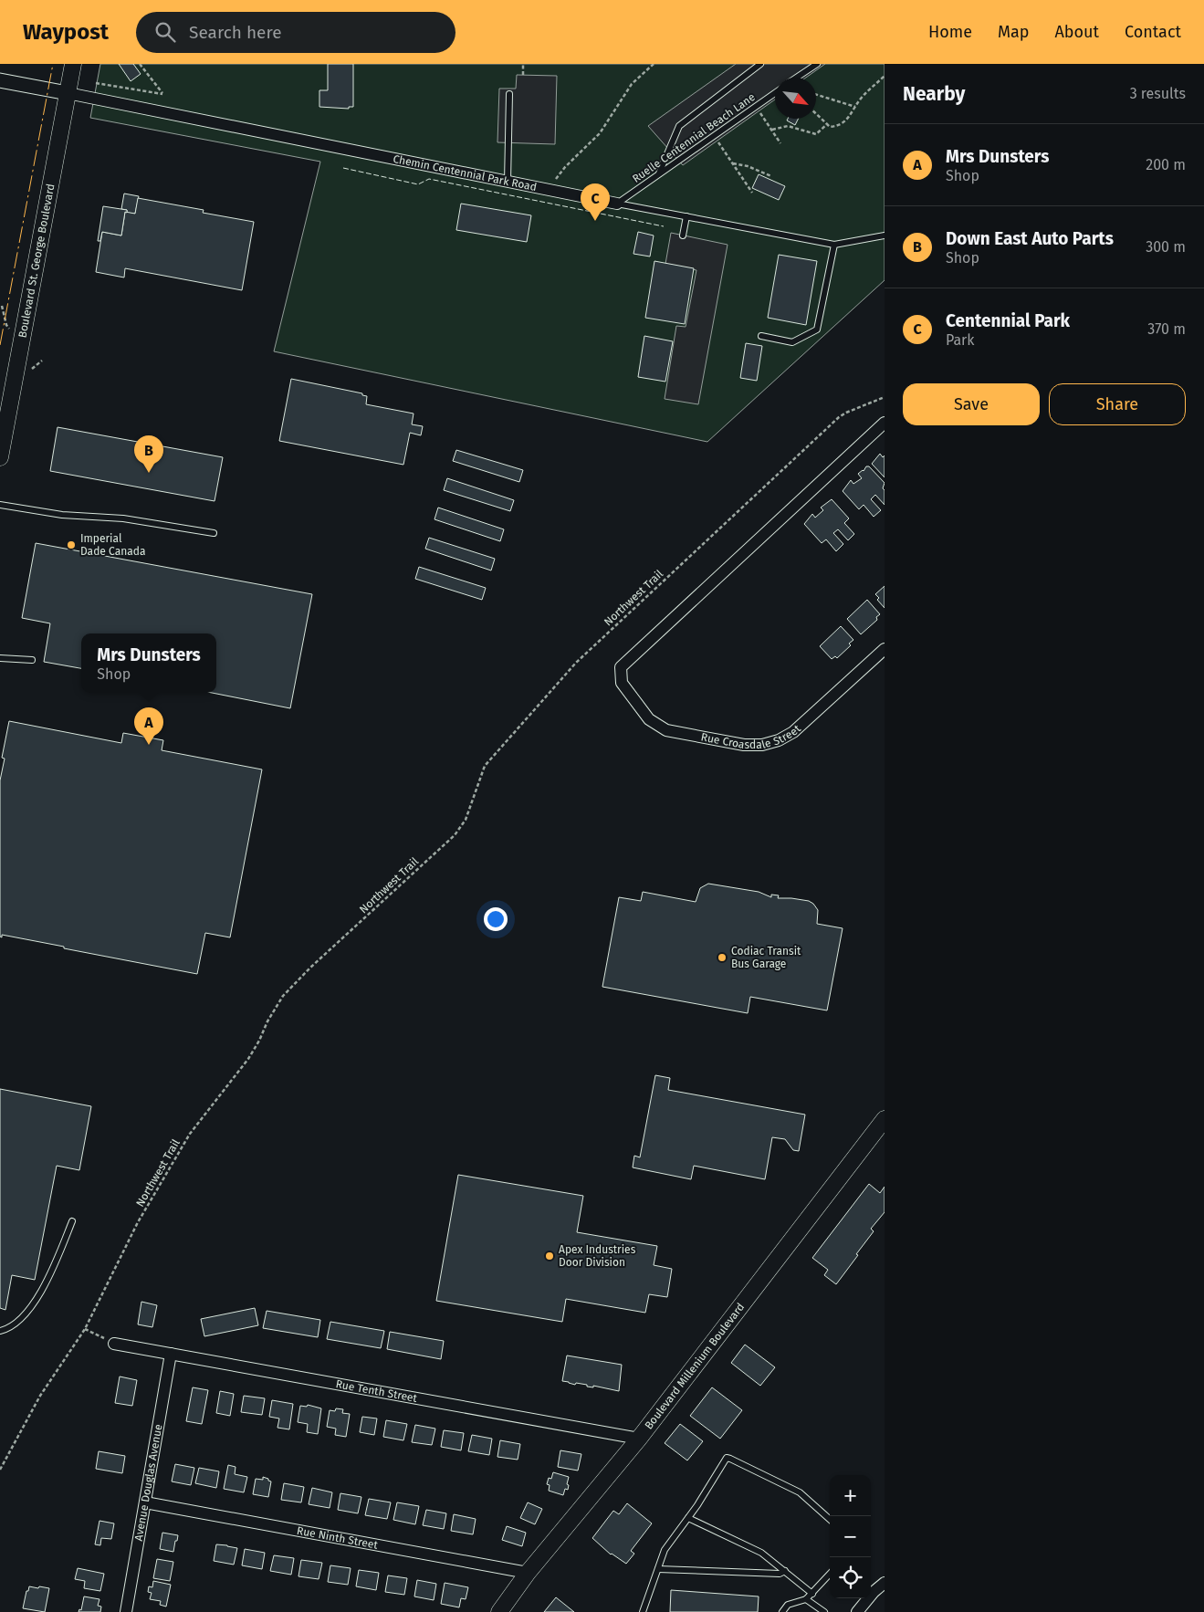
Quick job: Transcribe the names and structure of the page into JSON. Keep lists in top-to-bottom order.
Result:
{
  "streets": {
    "main road": ["Boulevard St. George Boulevard", "Boulevard Millenium Boulevard"],
    "street": [
      "Chemin Centennial Park Road",
      "Rue Croasdale Street",
      "Rue Tenth Street",
      "Avenue Douglas Avenue",
      "Rue Ninth Street"
    ],
    "lane": ["Ruelle Centennial Beach Lane"],
    "path": ["Northwest Trail"]
  },
  "crossings": [
    ["Ruelle Centennial Beach Lane", "Chemin Centennial Park Road"],
    ["Chemin Centennial Park Road", "Boulevard St. George Boulevard"],
    ["Boulevard Millenium Boulevard", "Rue Tenth Street"],
    ["Boulevard Millenium Boulevard", "Rue Ninth Street"],
    ["Rue Tenth Street", "Avenue Douglas Avenue"],
    ["Avenue Douglas Avenue", "Rue Ninth Street"]
  ],
  "places": ["Imperial Dade Canada", "Codiac Transit Bus Garage", "Apex Industries Door Division"],
  "north": "bottom right",
  "page": {
    "header": "Waypost",
    "search": "Search here",
    "nav": [
      "Home",
      "Map",
      "About",
      "Contact"
    ],
    "heading": ["Nearby", "3 results"],
    "list": [
      {
        "mark": "A",
        "name": "Mrs Dunsters",
        "note": "Shop",
        "value": "200 m"
      },
      {
        "mark": "B",
        "name": "Down East Auto Parts",
        "note": "Shop",
        "value": "300 m"
      },
      {
        "mark": "C",
        "name": "Centennial Park",
        "note": "Park",
        "value": "370 m"
      }
    ],
    "pins": ["C", "B", "A"],
    "buttons": ["Save", "Share"],
    "popup": ["Mrs Dunsters", "Shop"],
    "map_buttons": ["+", "−"]
  }
}
